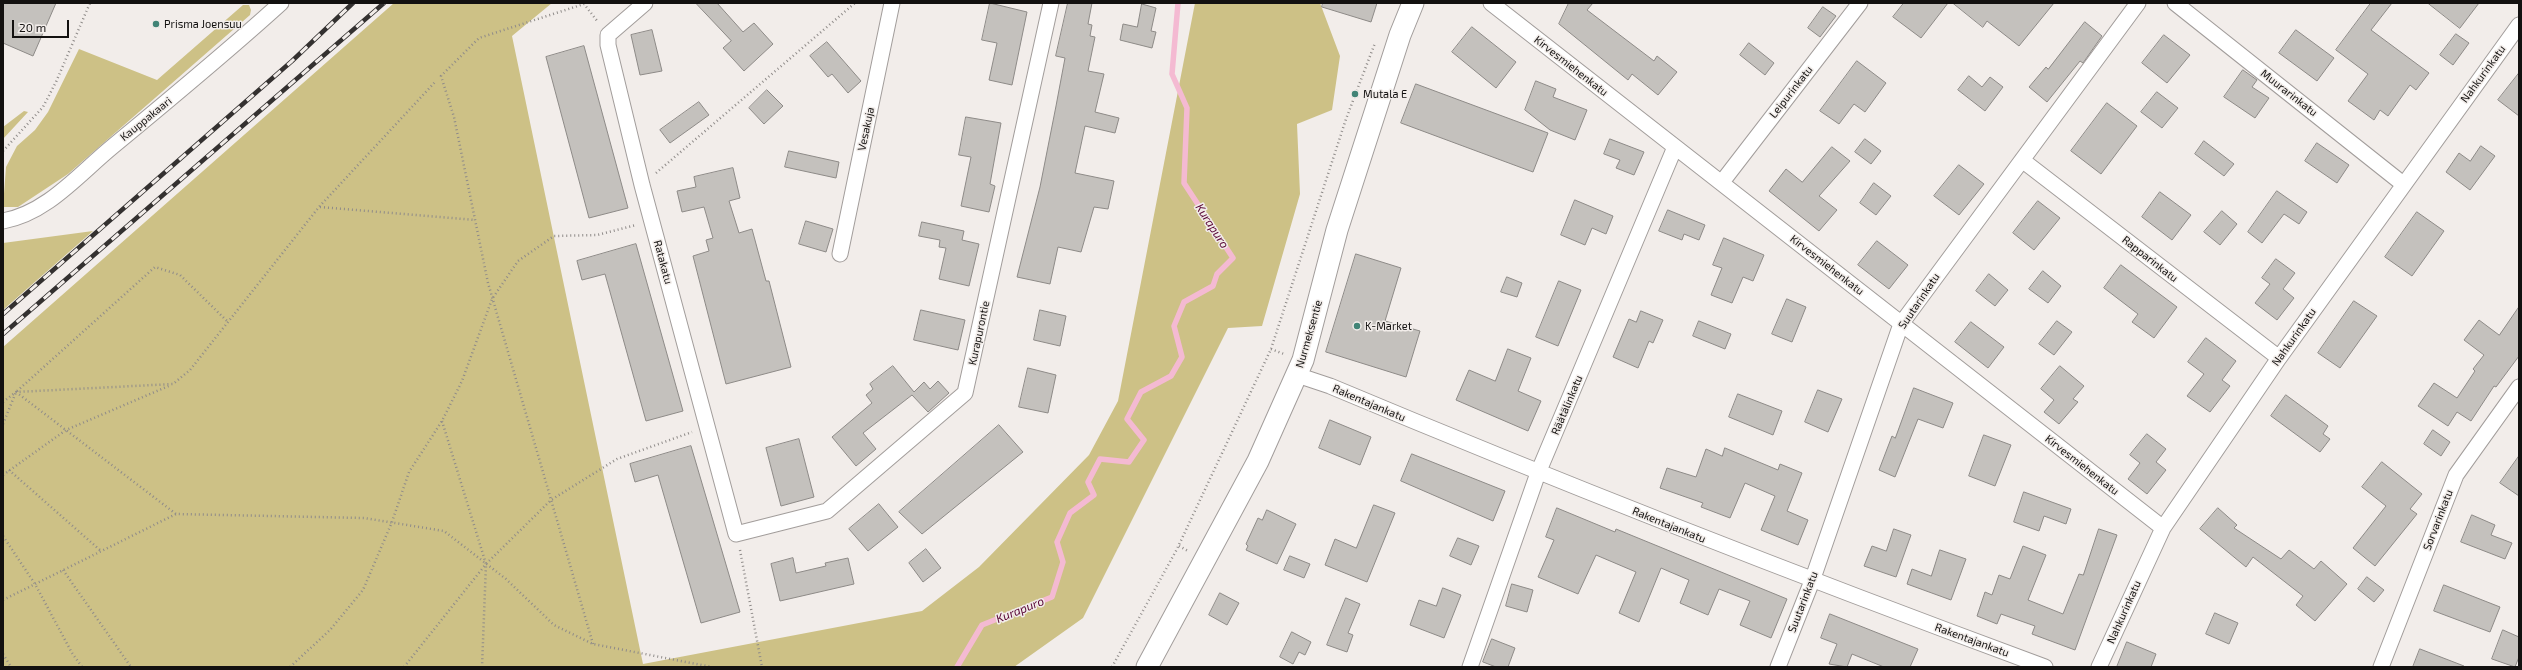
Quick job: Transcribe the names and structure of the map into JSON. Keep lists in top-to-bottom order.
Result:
{
  "streets": {
    "street": [
      "Kirvesmiehenkatu",
      "Nahkurinkatu",
      "Leipurinkatu",
      "Muurarinkatu",
      "Kauppakaari",
      "Vesakuja",
      "Rapparinkatu",
      "Ratakatu",
      "Suutarinkatu",
      "Kurapurontie",
      "Nurmeksentie",
      "Rakentajankatu",
      "Räätälinkatu",
      "Sorvarinkatu"
    ]
  },
  "crossings": [
    ["Kirvesmiehenkatu", "Nahkurinkatu"],
    ["Kirvesmiehenkatu", "Leipurinkatu"],
    ["Kirvesmiehenkatu", "Suutarinkatu"],
    ["Kirvesmiehenkatu", "Räätälinkatu"],
    ["Nahkurinkatu", "Muurarinkatu"],
    ["Nahkurinkatu", "Rapparinkatu"],
    ["Rapparinkatu", "Suutarinkatu"],
    ["Ratakatu", "Kurapurontie"],
    ["Suutarinkatu", "Rakentajankatu"],
    ["Nurmeksentie", "Rakentajankatu"],
    ["Rakentajankatu", "Räätälinkatu"]
  ],
  "water": ["Kurapuro"],
  "places": ["Prisma Joensuu", "Mutala E", "K-Market"],
  "scale_bar": "20 m"
}
